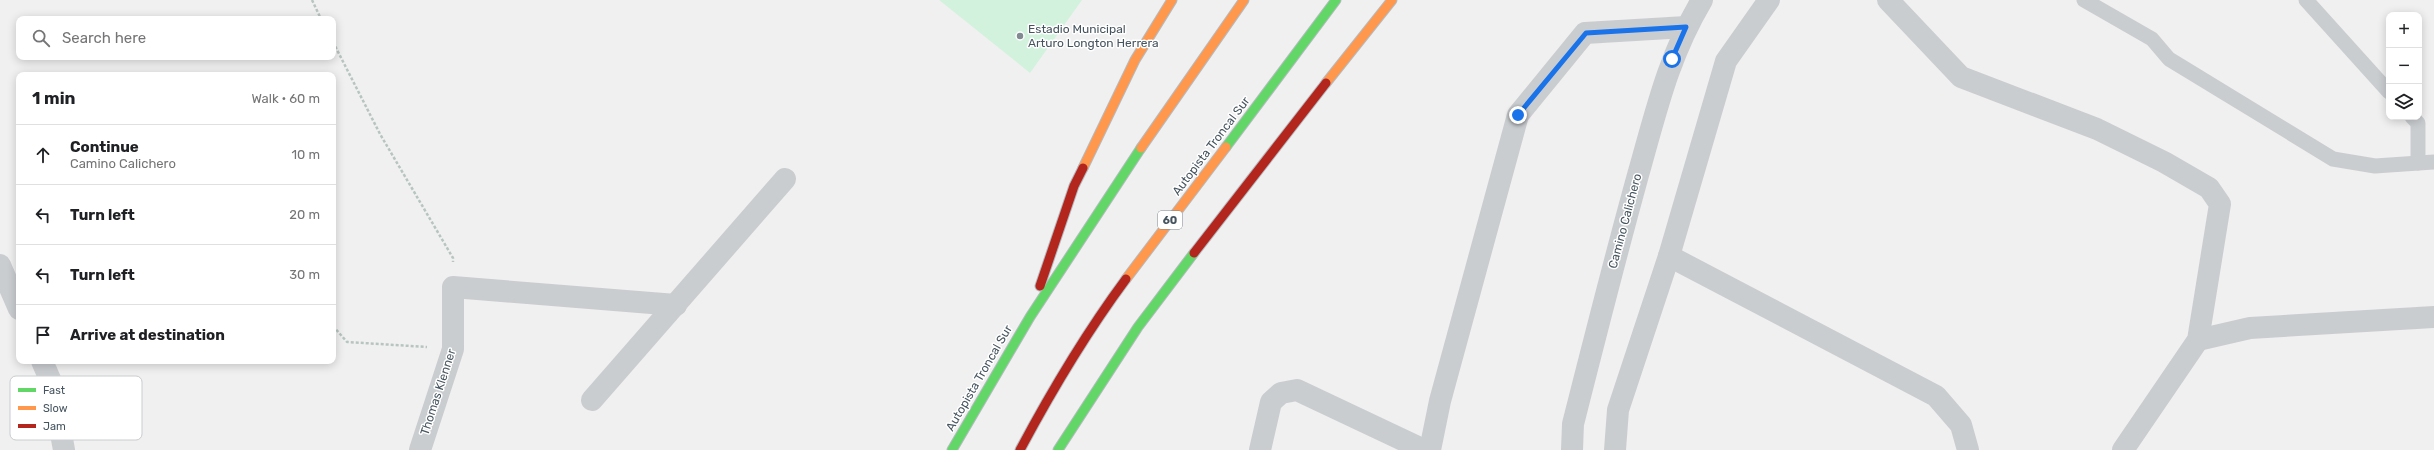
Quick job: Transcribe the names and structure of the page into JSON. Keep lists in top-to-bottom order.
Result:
{
  "streets": {
    "highway": ["Autopista Troncal Sur", "60"],
    "street": ["Camino Calichero", "Thomas Klenner"]
  },
  "places": ["Estadio Municipal Arturo Longton Herrera"],
  "legend": ["Fast", "Slow", "Jam"],
  "page": {
    "map_buttons": ["+", "−"],
    "search": "Search here",
    "heading": ["1 min", "Walk · 60 m"],
    "list": [
      ["Continue", "Camino Calichero", "10 m"],
      ["Turn left", "20 m"],
      ["Turn left", "30 m"],
      "Arrive at destination"
    ]
  }
}
